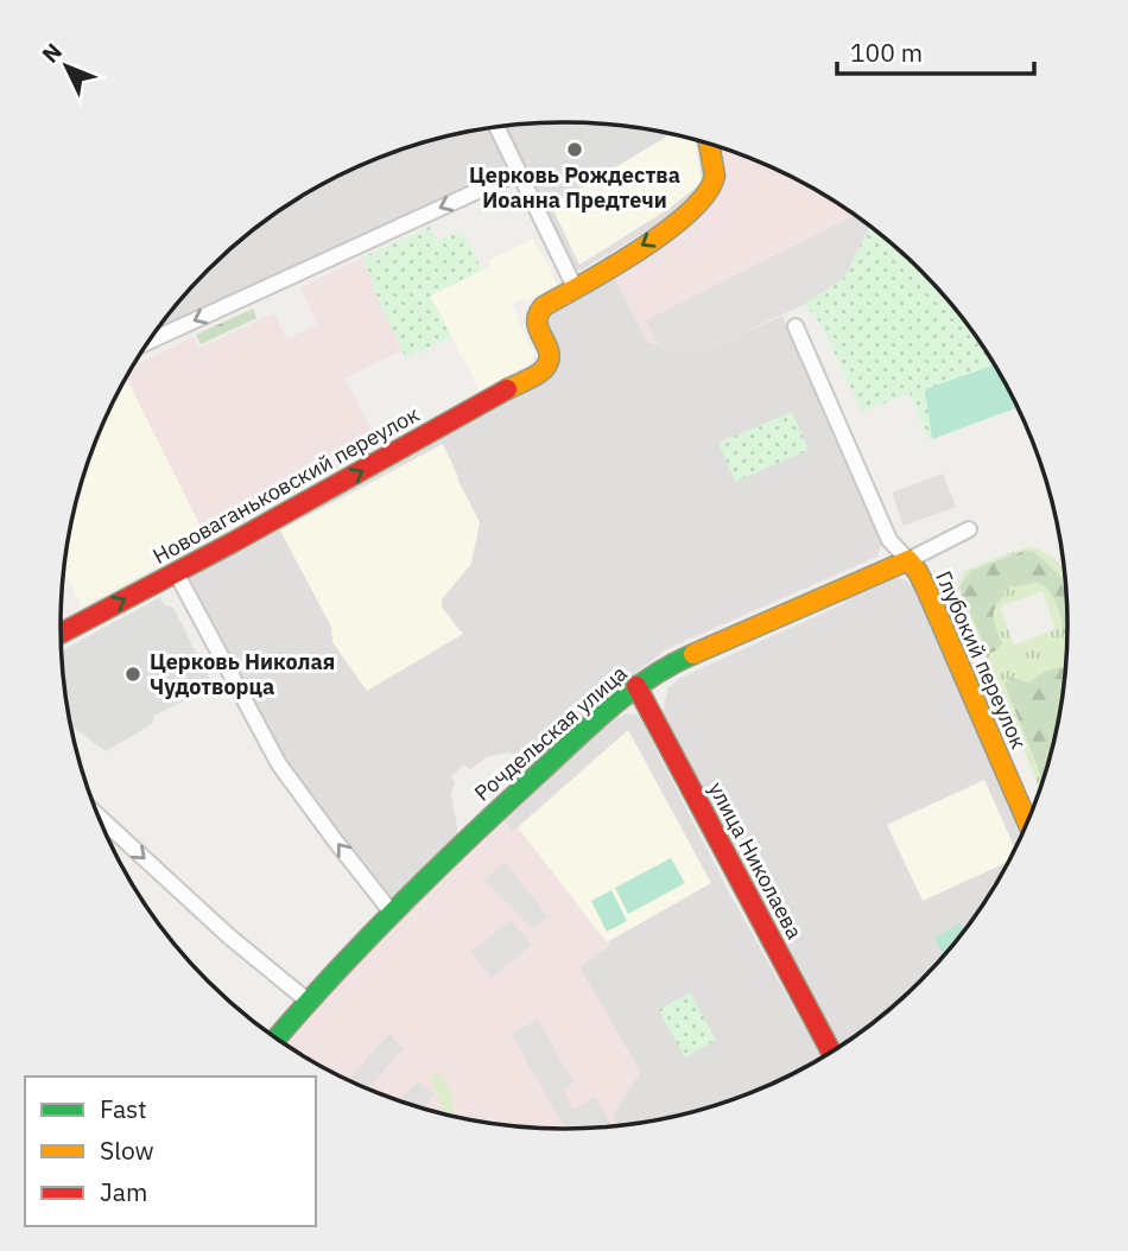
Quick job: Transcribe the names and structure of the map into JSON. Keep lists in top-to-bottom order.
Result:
{
  "streets": {
    "street": [
      "Нововаганьковский переулок",
      "Глубокий переулок",
      "Рочдельская улица",
      "улица Николаева"
    ]
  },
  "crossings": [
    ["Глубокий переулок", "Рочдельская улица"],
    ["Рочдельская улица", "улица Николаева"]
  ],
  "one_way": ["Нововаганьковский переулок"],
  "places": ["Церковь Рождества Иоанна Предтечи", "Церковь Николая Чудотворца"],
  "legend": ["Fast", "Slow", "Jam"],
  "scale_bar": "100 m",
  "north": "top left"
}
